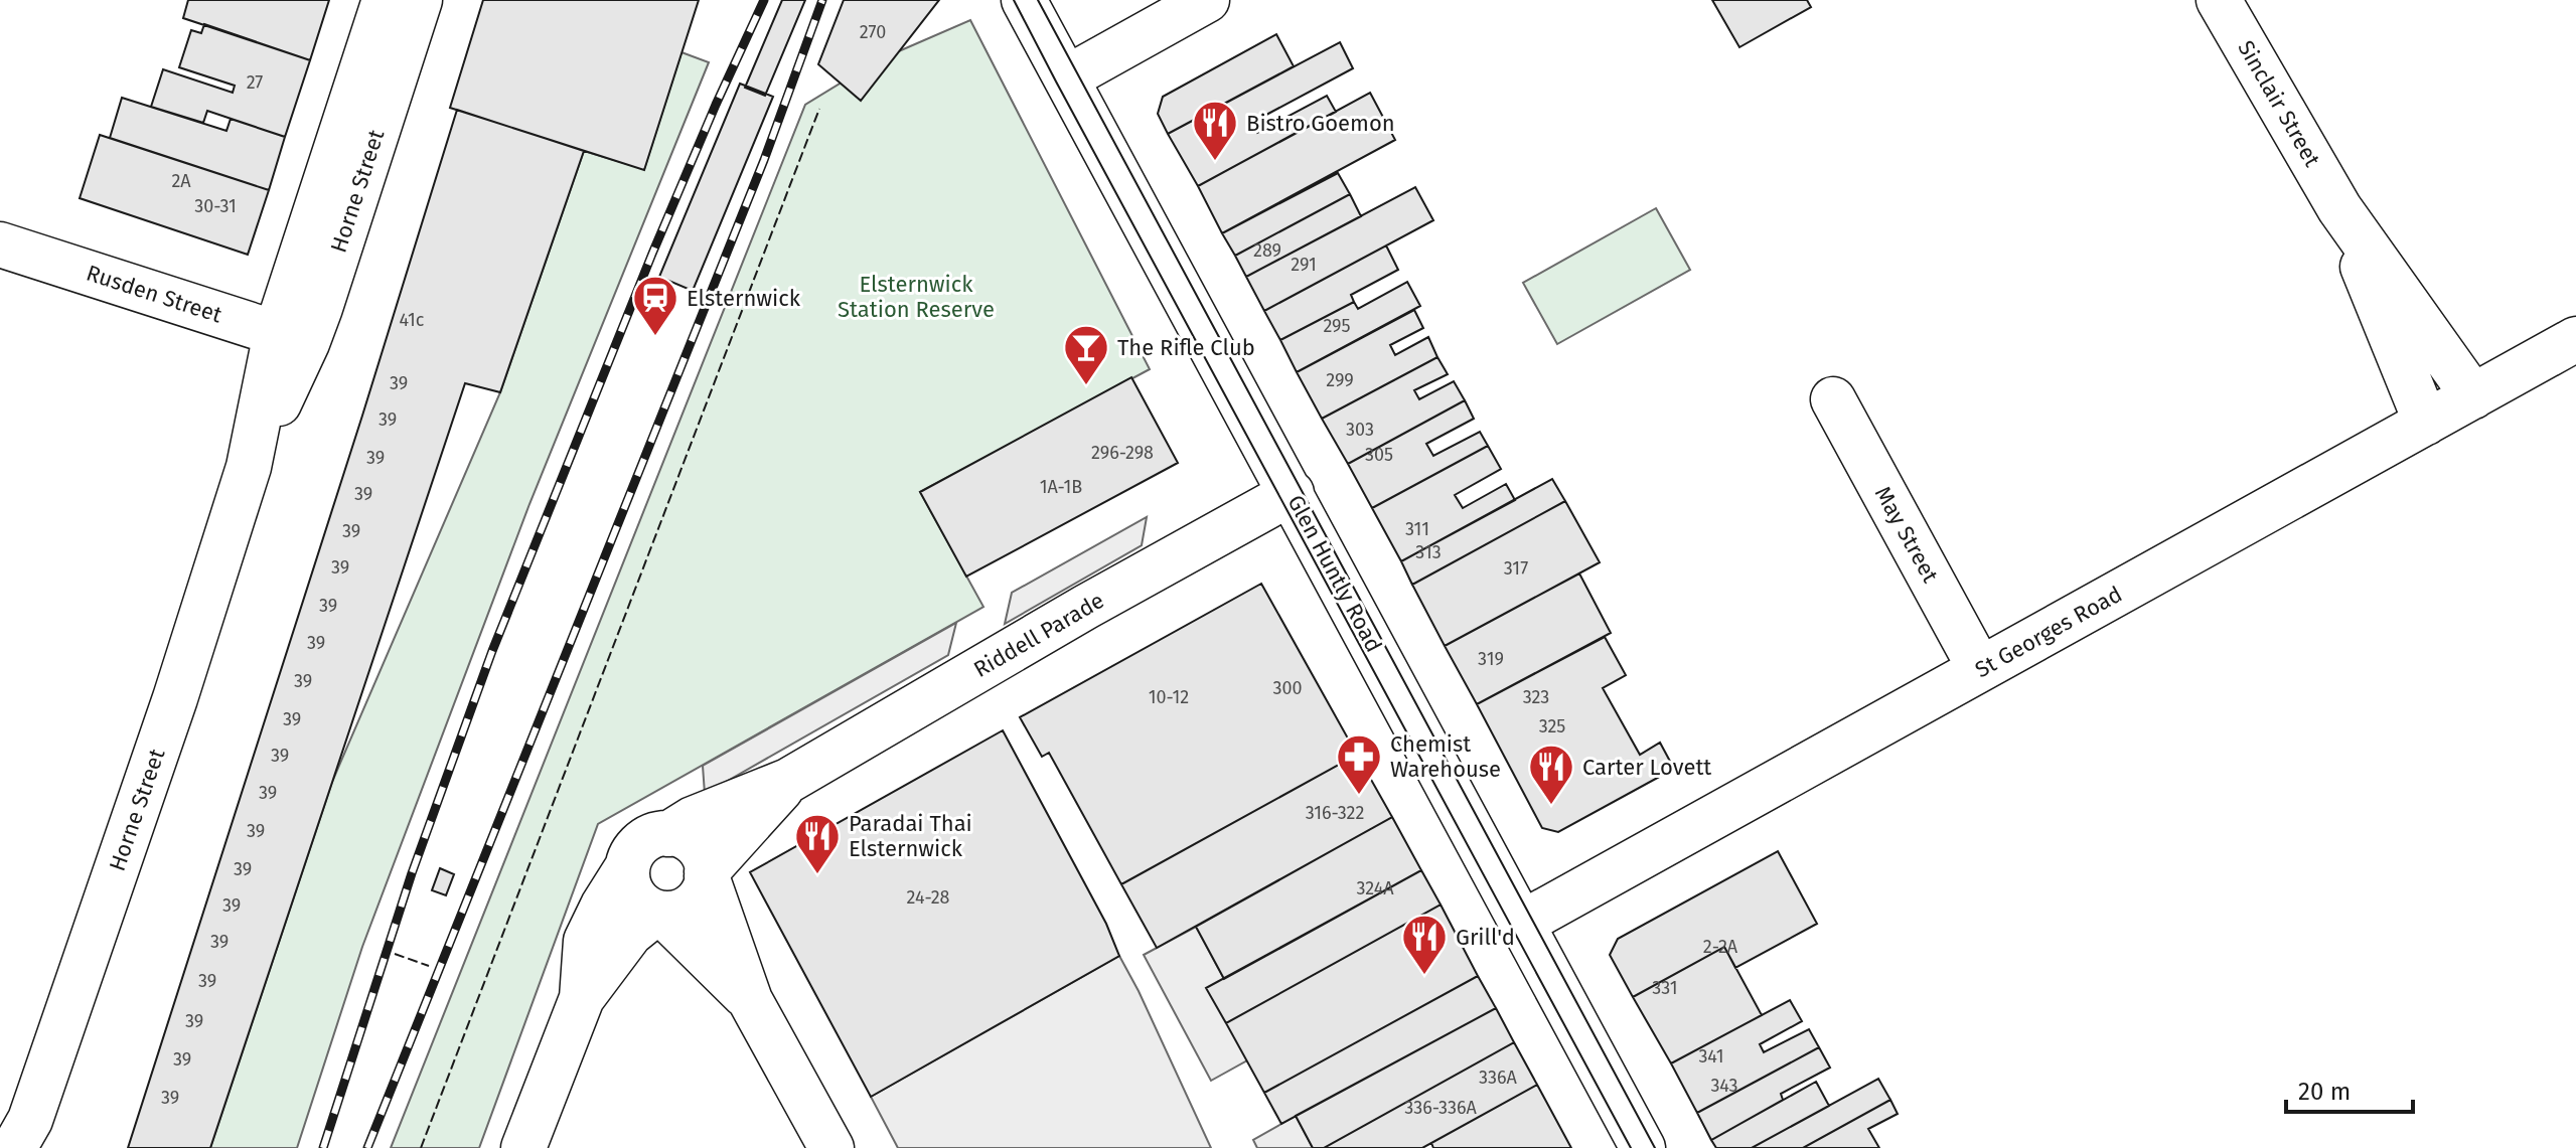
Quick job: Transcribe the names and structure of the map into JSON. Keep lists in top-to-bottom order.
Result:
{
  "streets": {
    "street": [
      "Sinclair Street",
      "Horne Street",
      "Rusden Street",
      "May Street",
      "Glen Huntly Road",
      "St Georges Road",
      "Riddell Parade"
    ]
  },
  "crossings": [
    ["Sinclair Street", "St Georges Road"],
    ["Horne Street", "Rusden Street"],
    ["May Street", "St Georges Road"],
    ["Glen Huntly Road", "St Georges Road"],
    ["Glen Huntly Road", "Riddell Parade"]
  ],
  "parks": ["Elsternwick Station Reserve"],
  "places": {
    "restaurant": [
      "Bistro Goemon",
      "Carter Lovett",
      "Paradai Thai Elsternwick",
      "Grill'd"
    ],
    "station": ["Elsternwick"],
    "bar": ["The Rifle Club"],
    "pharmacy": ["Chemist Warehouse"]
  },
  "house_numbers": [
    "270",
    "27",
    "2A",
    "30-31",
    "289",
    "291",
    "41c",
    "295",
    "299",
    "39",
    "39",
    "303",
    "296-298",
    "305",
    "39",
    "1A-1B",
    "39",
    "311",
    "39",
    "313",
    "39",
    "317",
    "39",
    "39",
    "319",
    "39",
    "300",
    "10-12",
    "323",
    "39",
    "325",
    "39",
    "39",
    "316-322",
    "39",
    "39",
    "324A",
    "24-28",
    "39",
    "39",
    "2-2A",
    "39",
    "331",
    "39",
    "341",
    "39",
    "336A",
    "343",
    "39",
    "336-336A"
  ],
  "scale_bar": "20 m"
}
